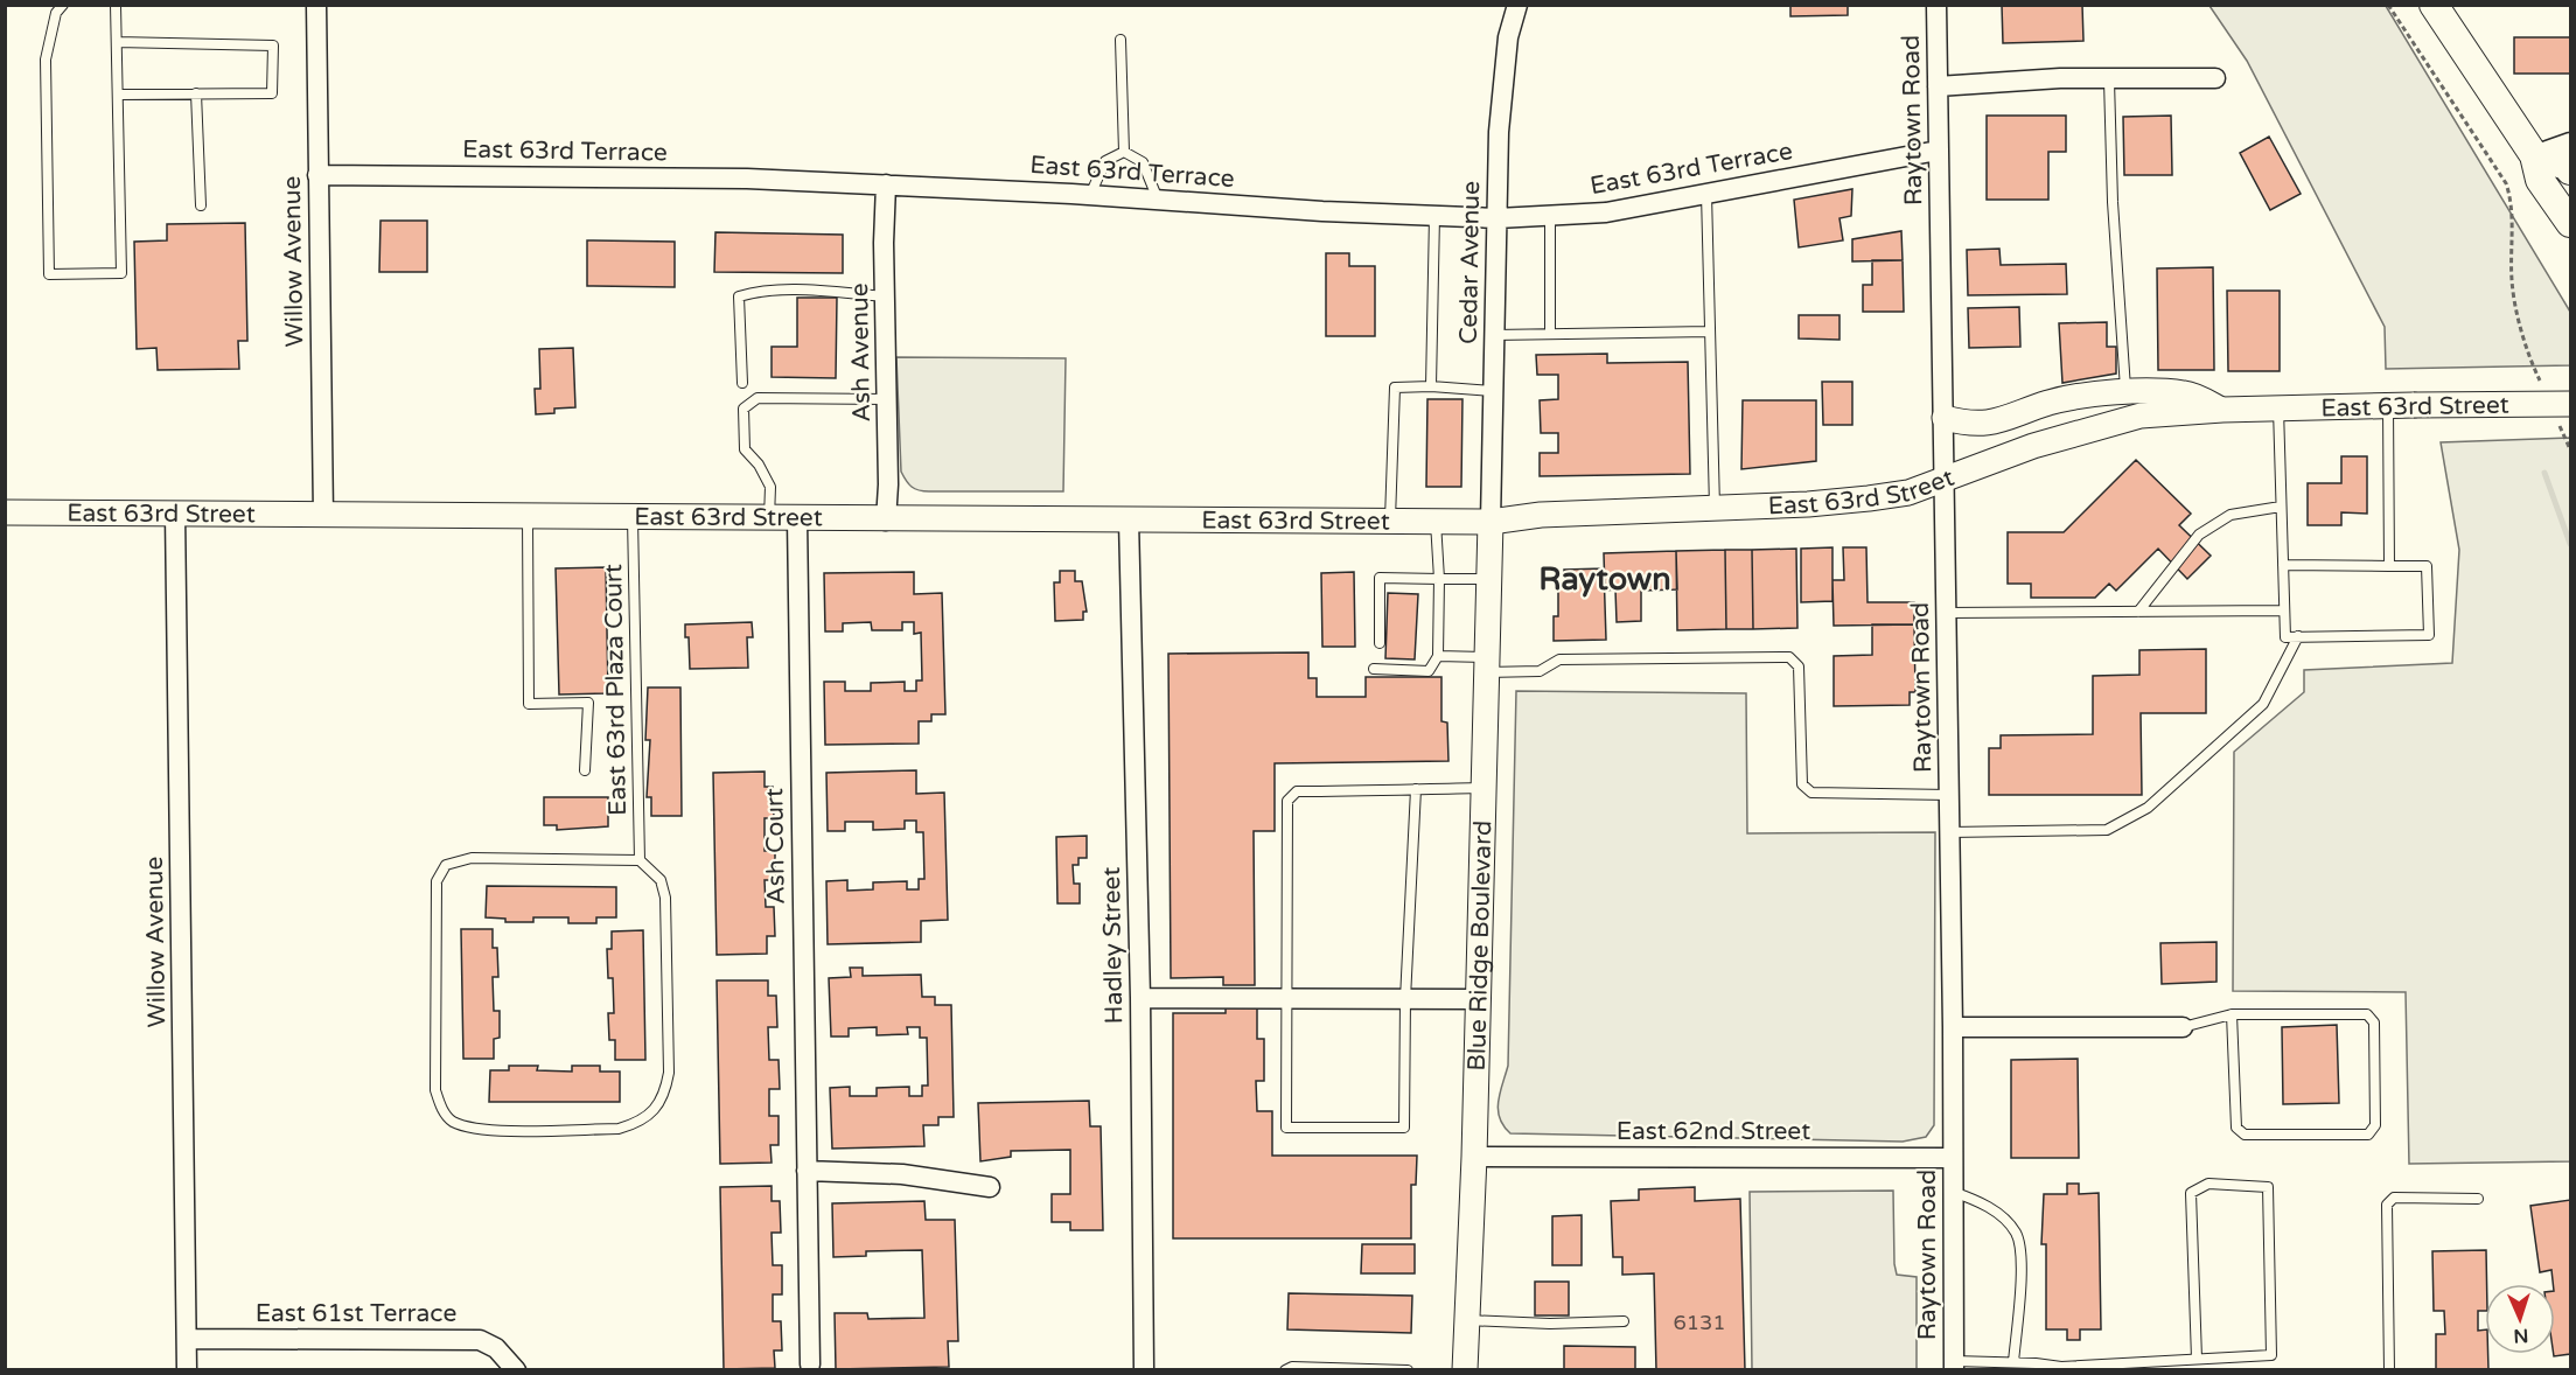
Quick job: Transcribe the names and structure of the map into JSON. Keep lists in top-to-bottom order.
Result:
{
  "streets": {
    "street": [
      "Raytown Road",
      "East 63rd Terrace",
      "Willow Avenue",
      "Cedar Avenue",
      "Ash Avenue",
      "East 63rd Street",
      "Ash Court",
      "Hadley Street",
      "Blue Ridge Boulevard",
      "East 62nd Street",
      "East 61st Terrace"
    ],
    "lane": ["East 63rd Plaza Court"]
  },
  "crossings": [
    ["Raytown Road", "East 63rd Terrace"],
    ["Raytown Road", "East 63rd Street"],
    ["Raytown Road", "East 62nd Street"],
    ["East 63rd Terrace", "Willow Avenue"],
    ["East 63rd Terrace", "Cedar Avenue"],
    ["East 63rd Terrace", "Ash Avenue"],
    ["Willow Avenue", "East 63rd Street"],
    ["Willow Avenue", "East 61st Terrace"],
    ["Cedar Avenue", "East 63rd Street"],
    ["Cedar Avenue", "Blue Ridge Boulevard"],
    ["Ash Avenue", "East 63rd Street"],
    ["East 63rd Street", "East 63rd Plaza Court"],
    ["East 63rd Street", "Ash Court"],
    ["East 63rd Street", "Hadley Street"],
    ["East 63rd Street", "Blue Ridge Boulevard"],
    ["Blue Ridge Boulevard", "East 62nd Street"]
  ],
  "districts": ["Raytown"],
  "house_numbers": ["6131"],
  "north": "bottom"
}
